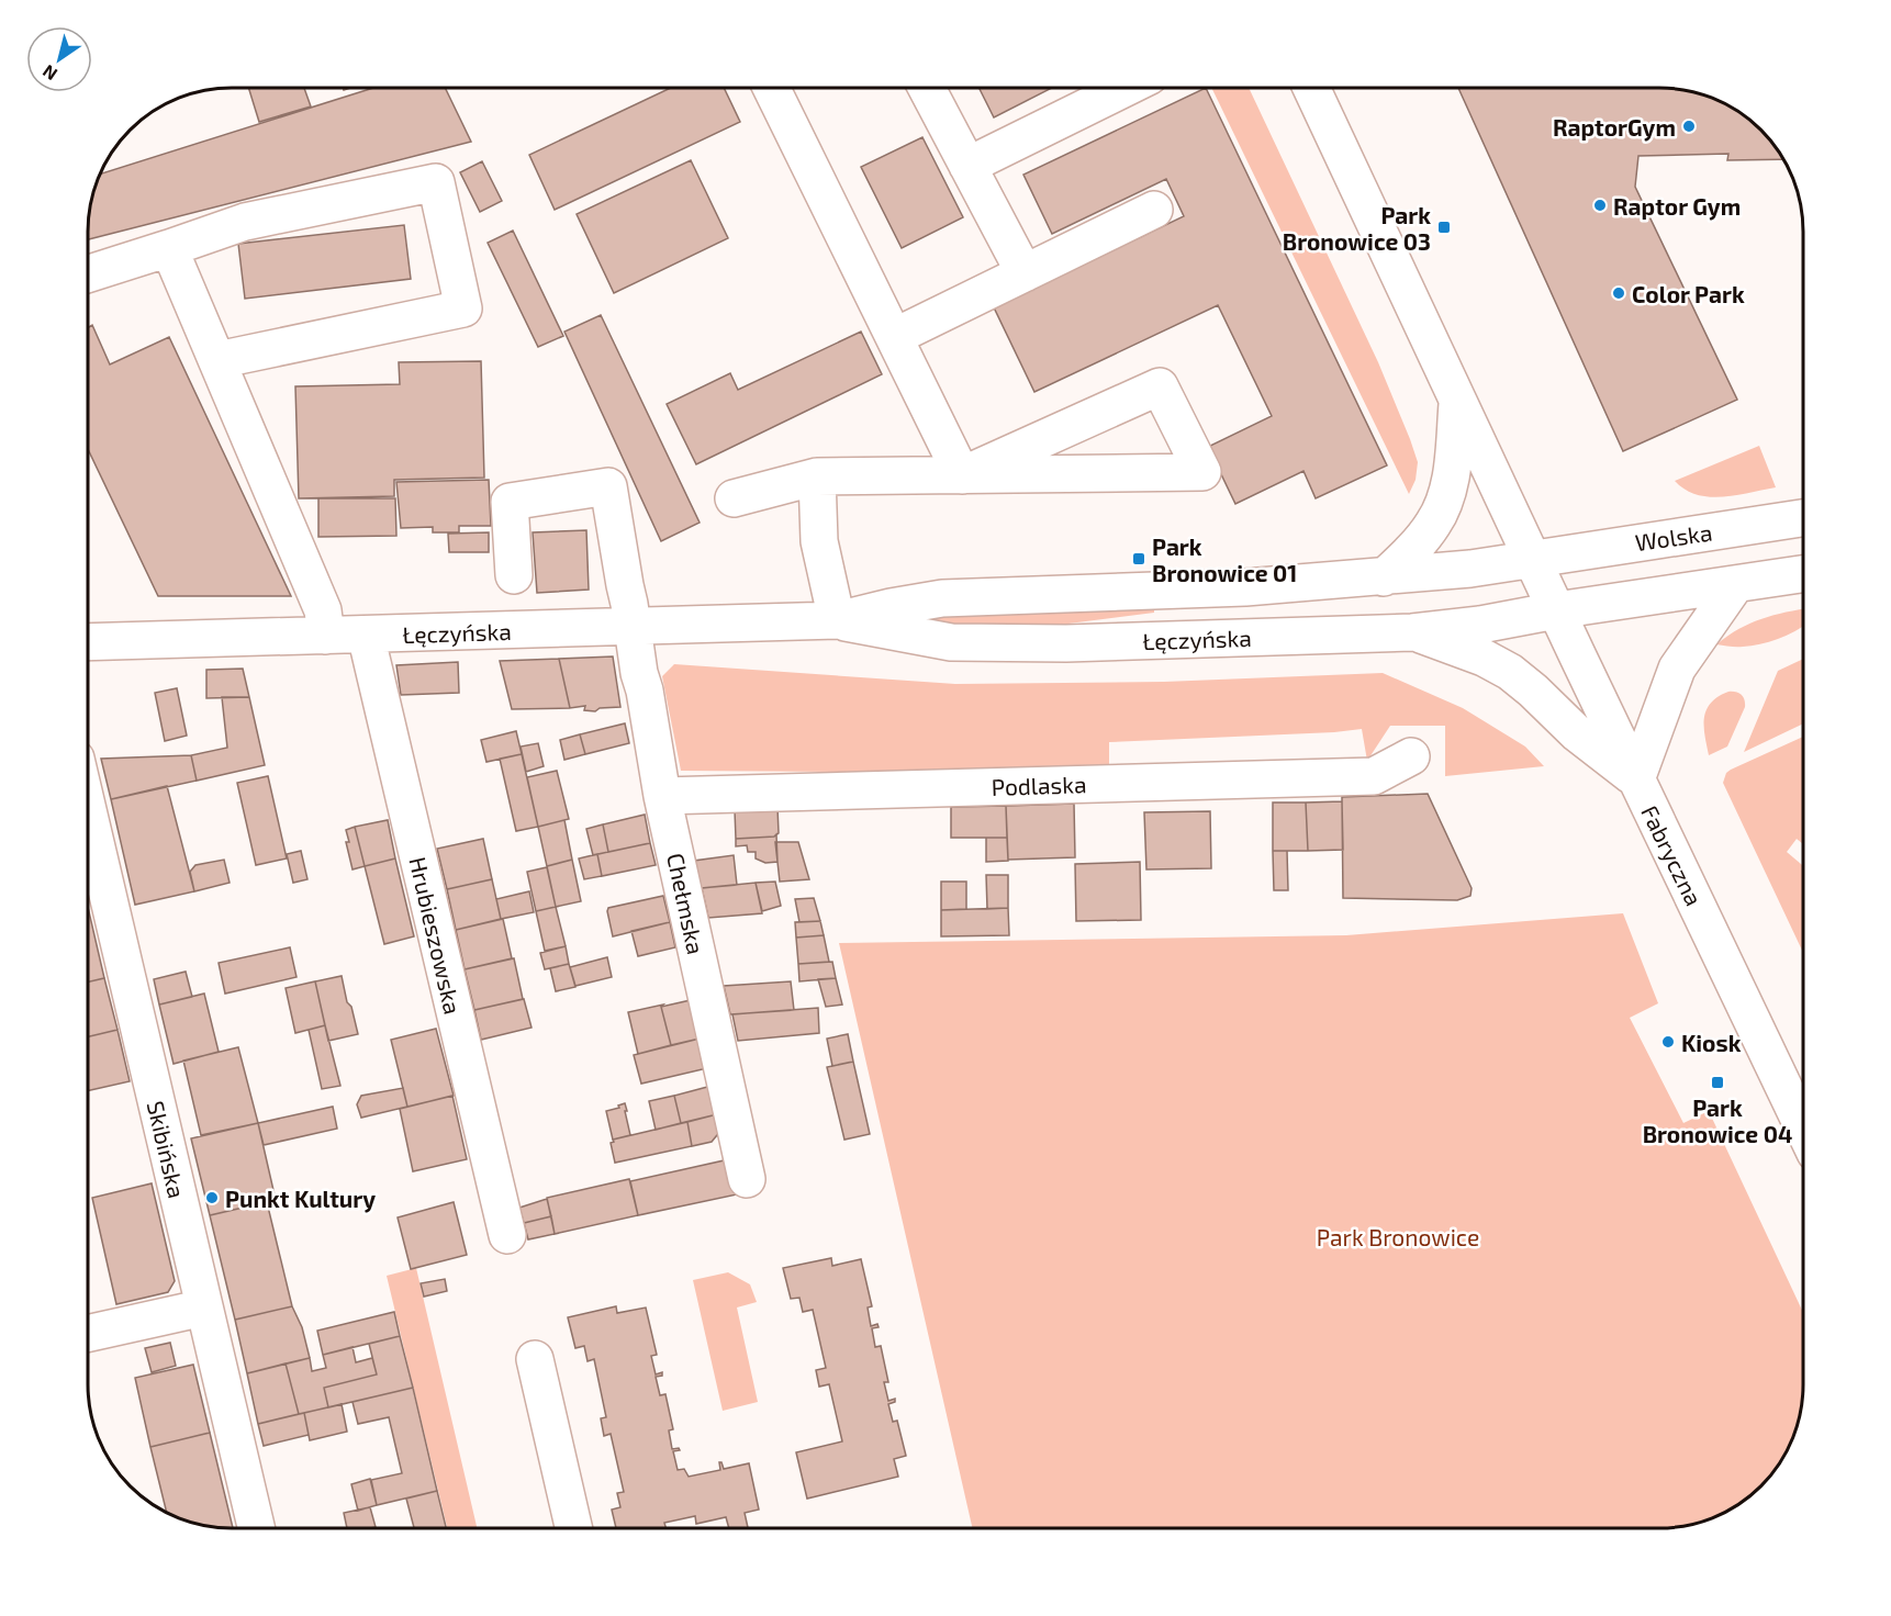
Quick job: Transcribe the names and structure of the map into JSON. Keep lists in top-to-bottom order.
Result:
{
  "streets": {
    "street": [
      "Wolska",
      "Łęczyńska",
      "Podlaska",
      "Fabryczna",
      "Chełmska",
      "Hrubieszowska",
      "Skibińska"
    ]
  },
  "crossings": [
    ["Wolska", "Łęczyńska"],
    ["Wolska", "Fabryczna"],
    ["Łęczyńska", "Fabryczna"],
    ["Łęczyńska", "Chełmska"],
    ["Łęczyńska", "Hrubieszowska"],
    ["Podlaska", "Chełmska"]
  ],
  "parks": ["Park Bronowice"],
  "places": {
    "other": [
      "RaptorGym",
      "Raptor Gym",
      "Color Park",
      "Kiosk",
      "Punkt Kultury"
    ],
    "transit": ["Park Bronowice 03", "Park Bronowice 01", "Park Bronowice 04"]
  },
  "north": "bottom left"
}
